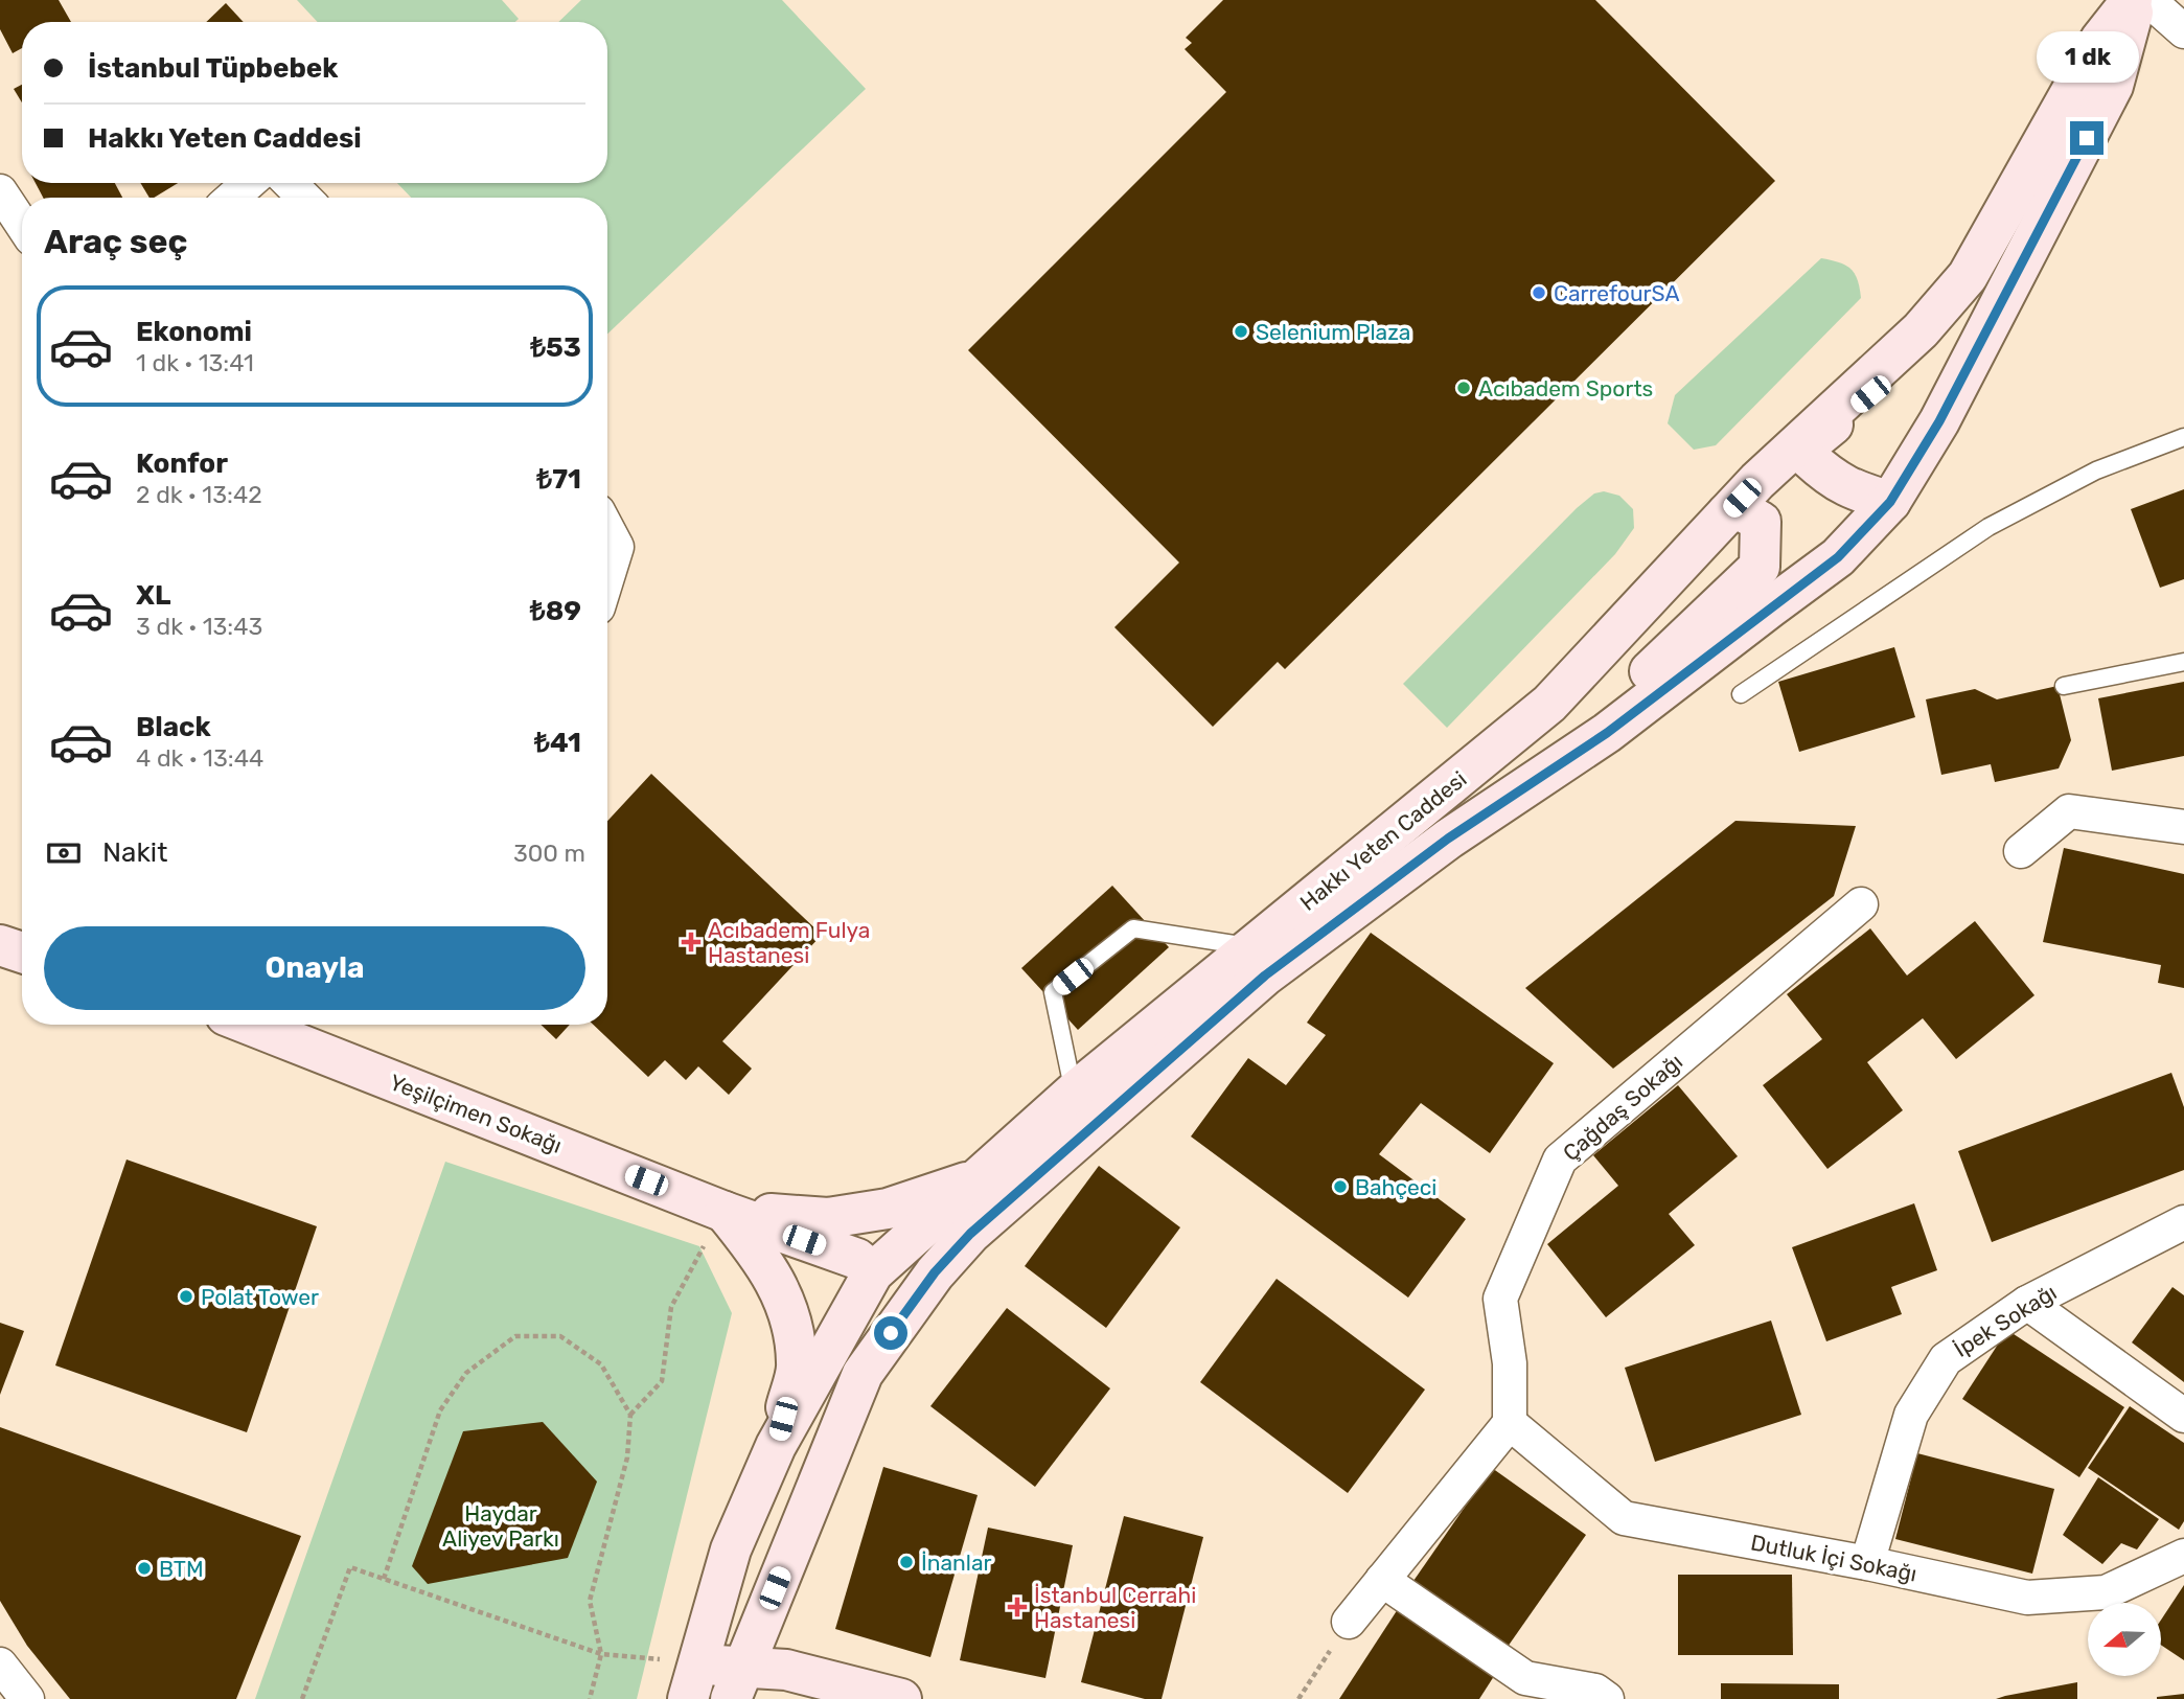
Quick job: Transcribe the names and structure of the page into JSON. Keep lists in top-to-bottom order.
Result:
{
  "streets": {
    "main road": ["Hakkı Yeten Caddesi", "Yeşilçimen Sokağı"],
    "street": ["Çağdaş Sokağı", "İpek Sokağı", "Dutluk İçi Sokağı"]
  },
  "crossings": [
    ["Hakkı Yeten Caddesi", "Yeşilçimen Sokağı"],
    ["Çağdaş Sokağı", "Dutluk İçi Sokağı"],
    ["İpek Sokağı", "Dutluk İçi Sokağı"]
  ],
  "parks": ["Haydar Aliyev Parkı"],
  "places": {
    "other": [
      "CarrefourSA",
      "Selenium Plaza",
      "Acıbadem Sports",
      "Bahçeci",
      "Polat Tower",
      "İnanlar",
      "BTM"
    ],
    "health": ["Acıbadem Fulya Hastanesi", "İstanbul Cerrahi Hastanesi"]
  },
  "north": "left",
  "page": {
    "banner": ["İstanbul Tüpbebek", "Hakkı Yeten Caddesi"],
    "bubble": "1 dk",
    "heading": "Araç seç",
    "list": [
      {
        "name": "Ekonomi",
        "note": "1 dk · 13:41",
        "value": "₺53"
      },
      {
        "name": "Konfor",
        "note": "2 dk · 13:42",
        "value": "₺71"
      },
      {
        "name": "XL",
        "note": "3 dk · 13:43",
        "value": "₺89"
      },
      {
        "name": "Black",
        "note": "4 dk · 13:44",
        "value": "₺41"
      }
    ],
    "pay": ["Nakit", "300 m"],
    "buttons": "Onayla"
  }
}
